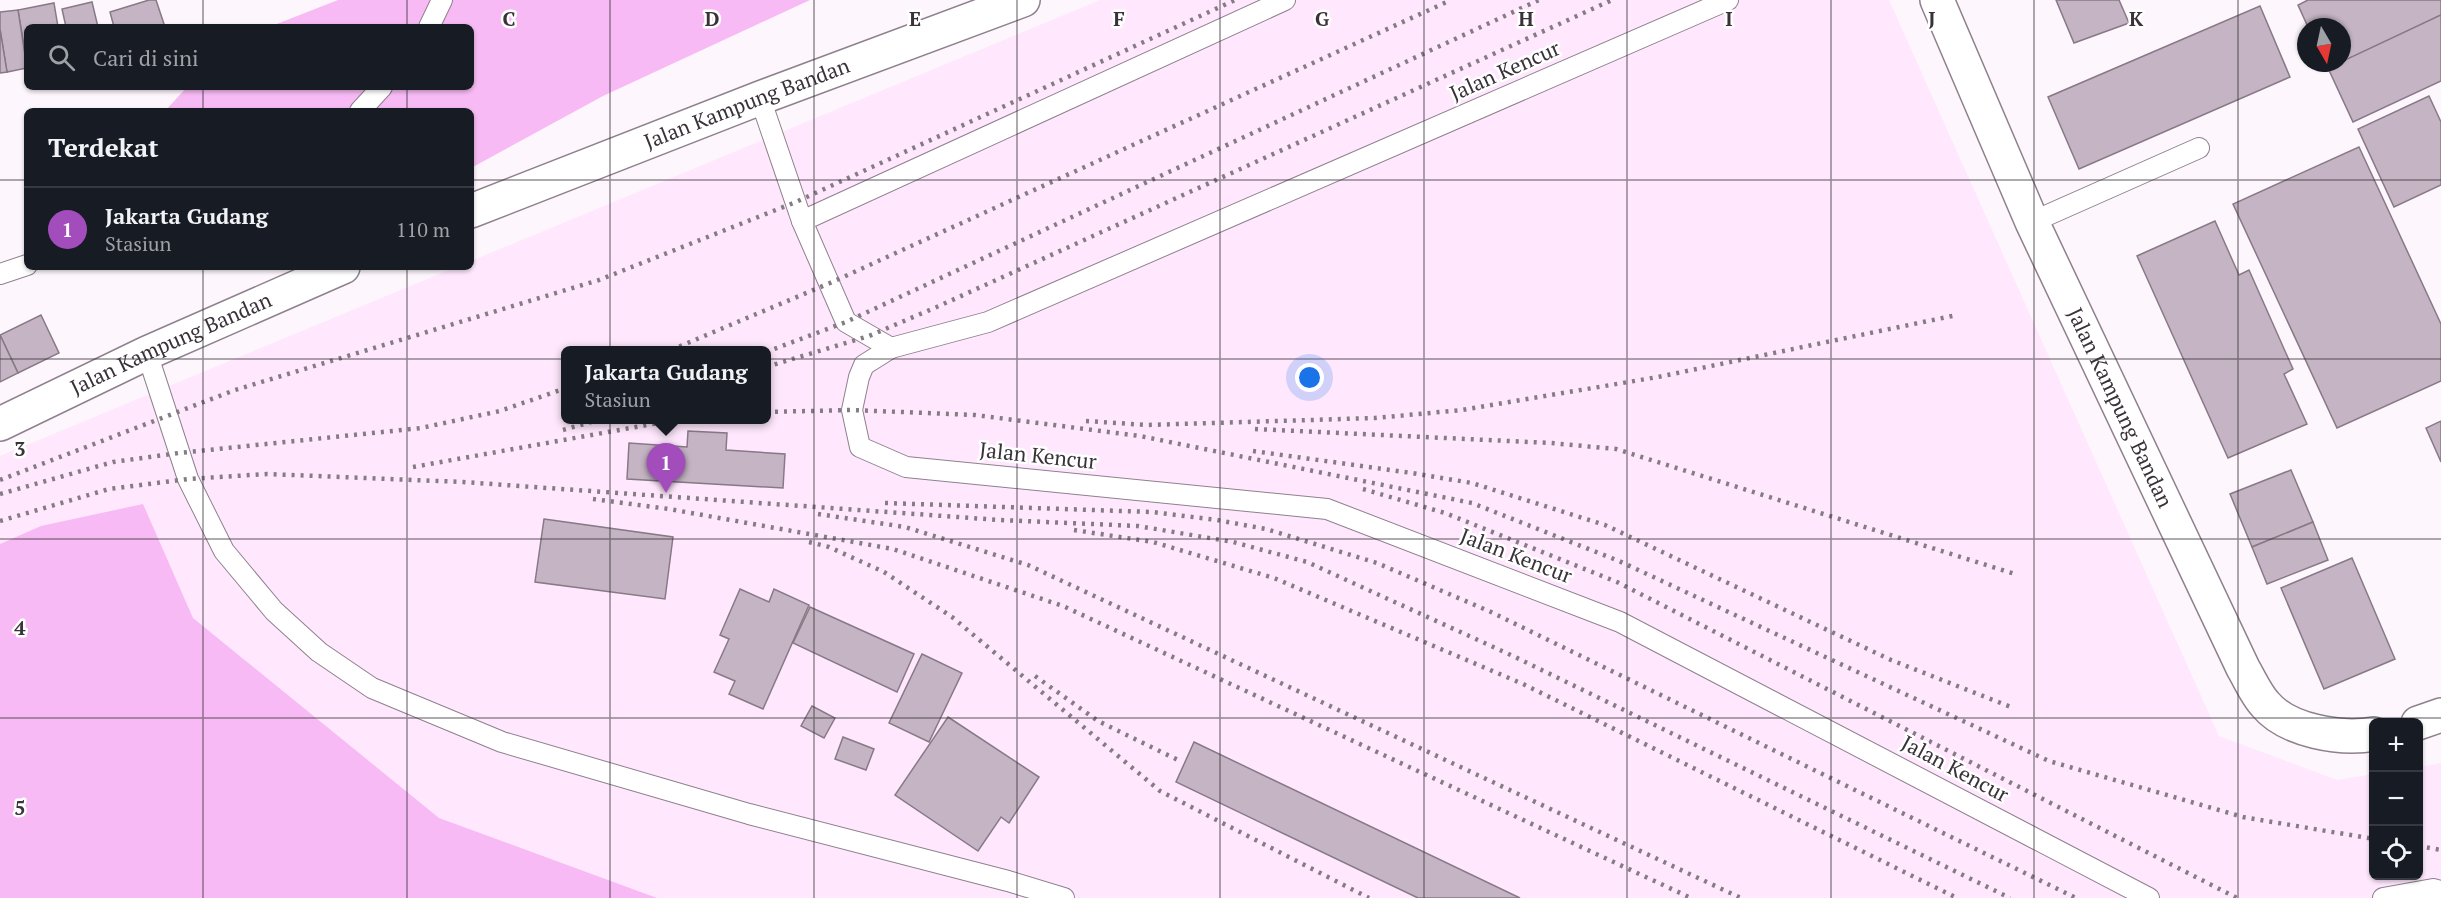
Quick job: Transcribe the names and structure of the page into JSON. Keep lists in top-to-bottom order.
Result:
{
  "streets": {
    "street": ["Jalan Kampung Bandan"],
    "lane": ["Jalan Kencur"]
  },
  "north": "bottom",
  "page": {
    "search": "Cari di sini",
    "heading": "Terdekat",
    "list": [
      {
        "mark": "1",
        "name": "Jakarta Gudang",
        "note": "Stasiun",
        "value": "110 m"
      }
    ],
    "popup": ["Jakarta Gudang", "Stasiun"],
    "pins": "1",
    "map_buttons": ["+", "−"]
  },
  "grid": {
    "columns": [
      "C",
      "D",
      "E",
      "F",
      "G",
      "H",
      "I",
      "J",
      "K"
    ],
    "rows": ["3", "4", "5"]
  }
}
